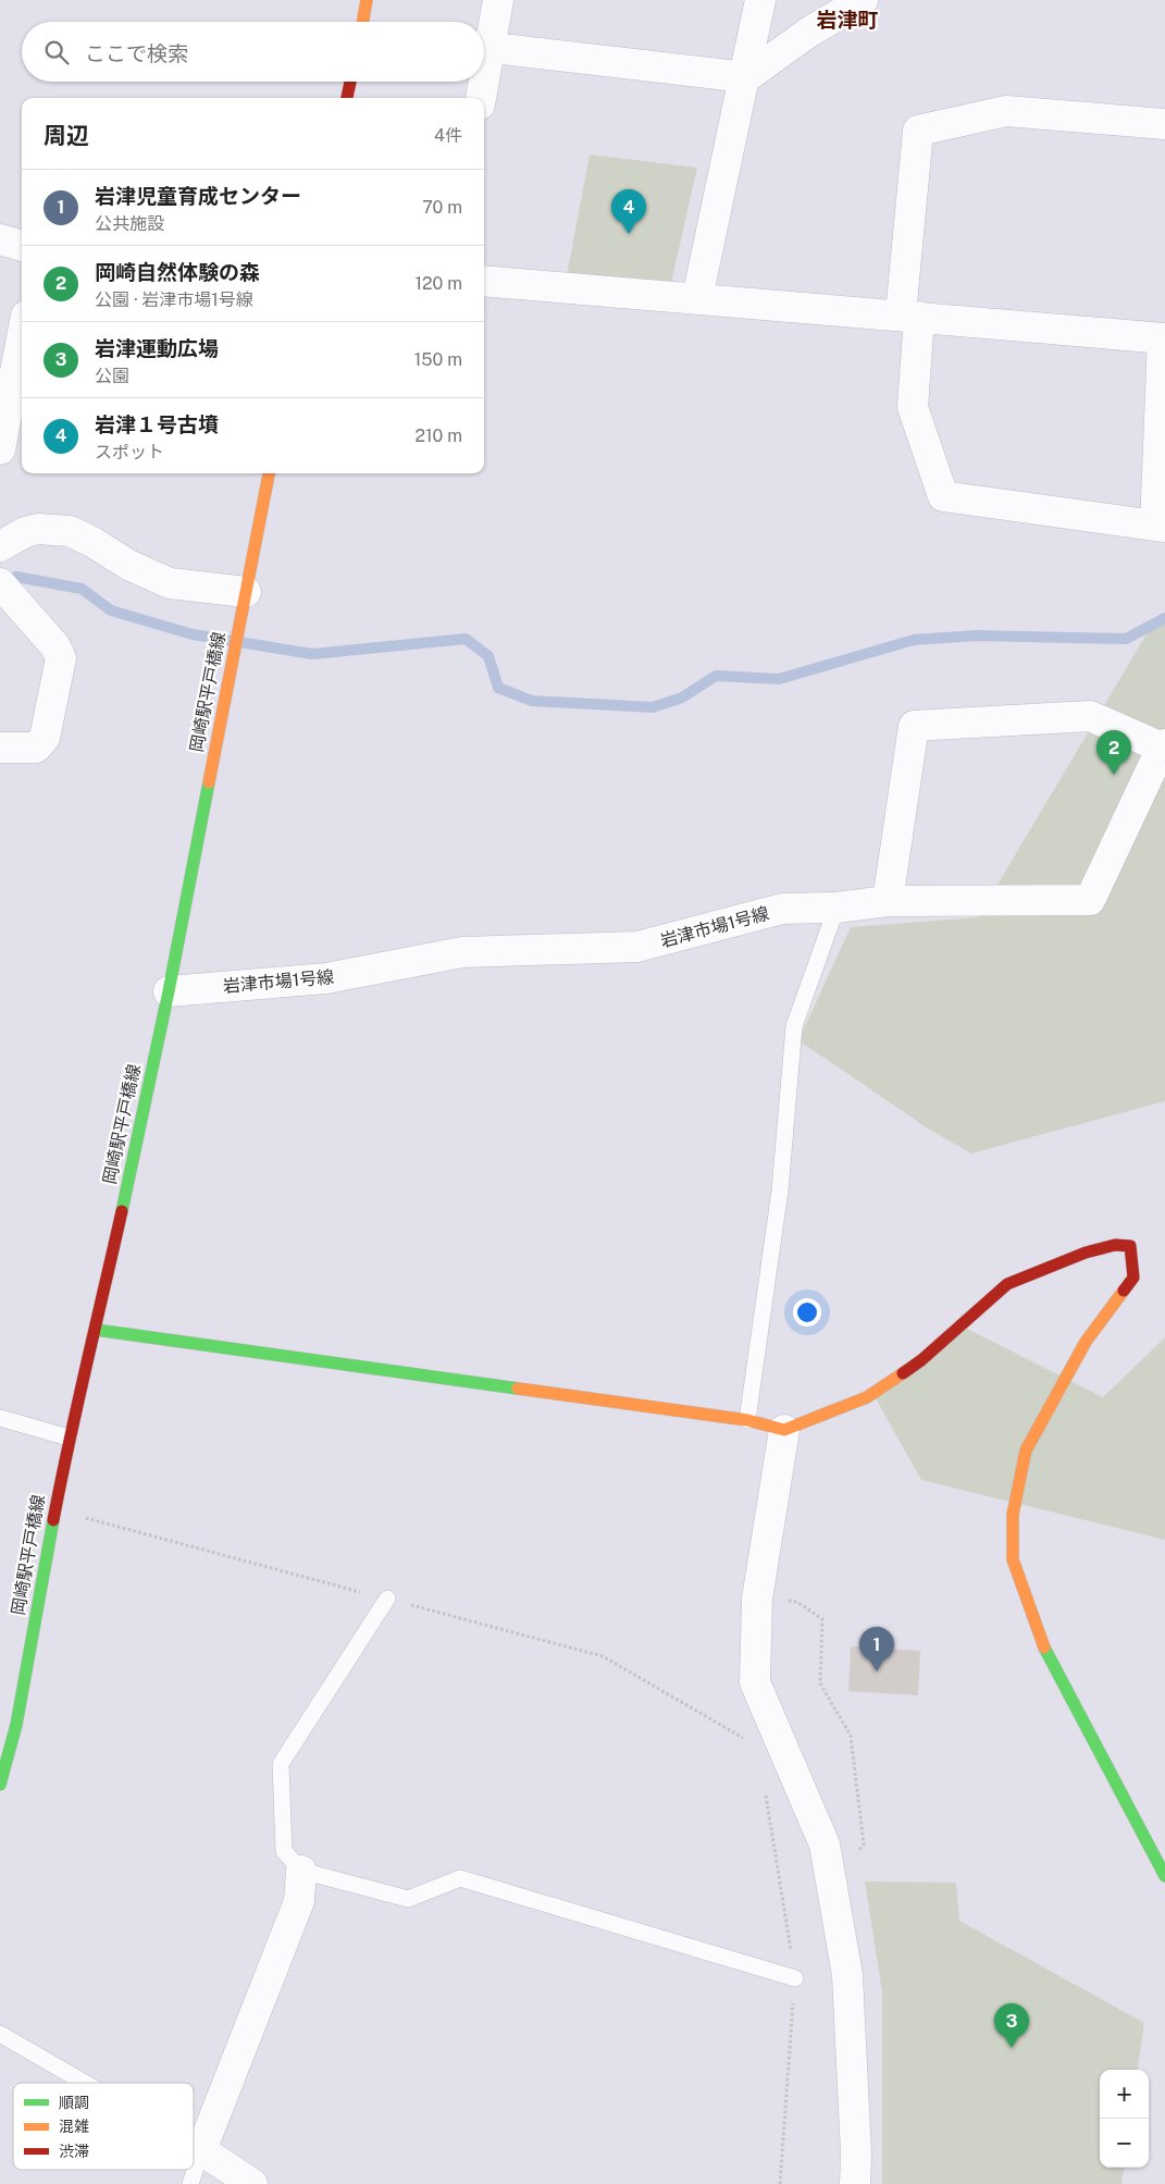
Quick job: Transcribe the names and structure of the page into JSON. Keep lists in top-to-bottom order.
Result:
{
  "streets": {
    "street": ["岡崎駅平戸橋線", "岩津市場1号線"]
  },
  "crossings": [
    ["岡崎駅平戸橋線", "岩津市場1号線"]
  ],
  "districts": ["岩津町"],
  "legend": ["順調", "混雑", "渋滞"],
  "page": {
    "search": "ここで検索",
    "heading": ["周辺", "4件"],
    "list": [
      {
        "mark": "1",
        "name": "岩津児童育成センター",
        "note": "公共施設",
        "value": "70 m"
      },
      {
        "mark": "2",
        "name": "岡崎自然体験の森",
        "note": "公園 · 岩津市場1号線",
        "value": "120 m"
      },
      {
        "mark": "3",
        "name": "岩津運動広場",
        "note": "公園",
        "value": "150 m"
      },
      {
        "mark": "4",
        "name": "岩津１号古墳",
        "note": "スポット",
        "value": "210 m"
      }
    ],
    "pins": [
      "4",
      "2",
      "1",
      "3"
    ],
    "map_buttons": ["+", "−"]
  }
}
